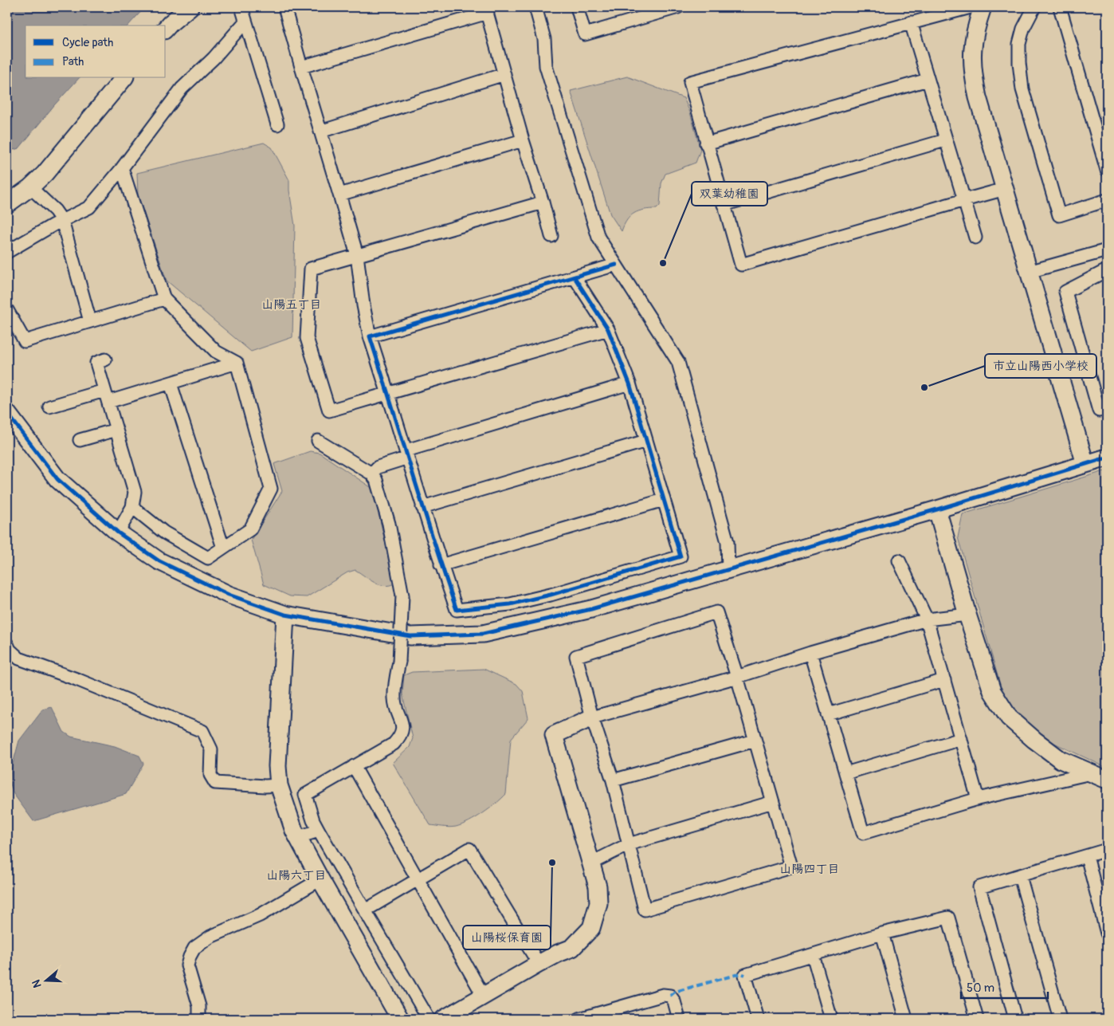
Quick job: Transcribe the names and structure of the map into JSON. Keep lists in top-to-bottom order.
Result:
{
  "districts": ["山陽五丁目", "山陽四丁目", "山陽六丁目"],
  "places": ["双葉幼稚園", "市立山陽西小学校", "山陽桜保育園"],
  "legend": ["Cycle path", "Path"],
  "scale_bar": "50 m",
  "north": "left"
}
